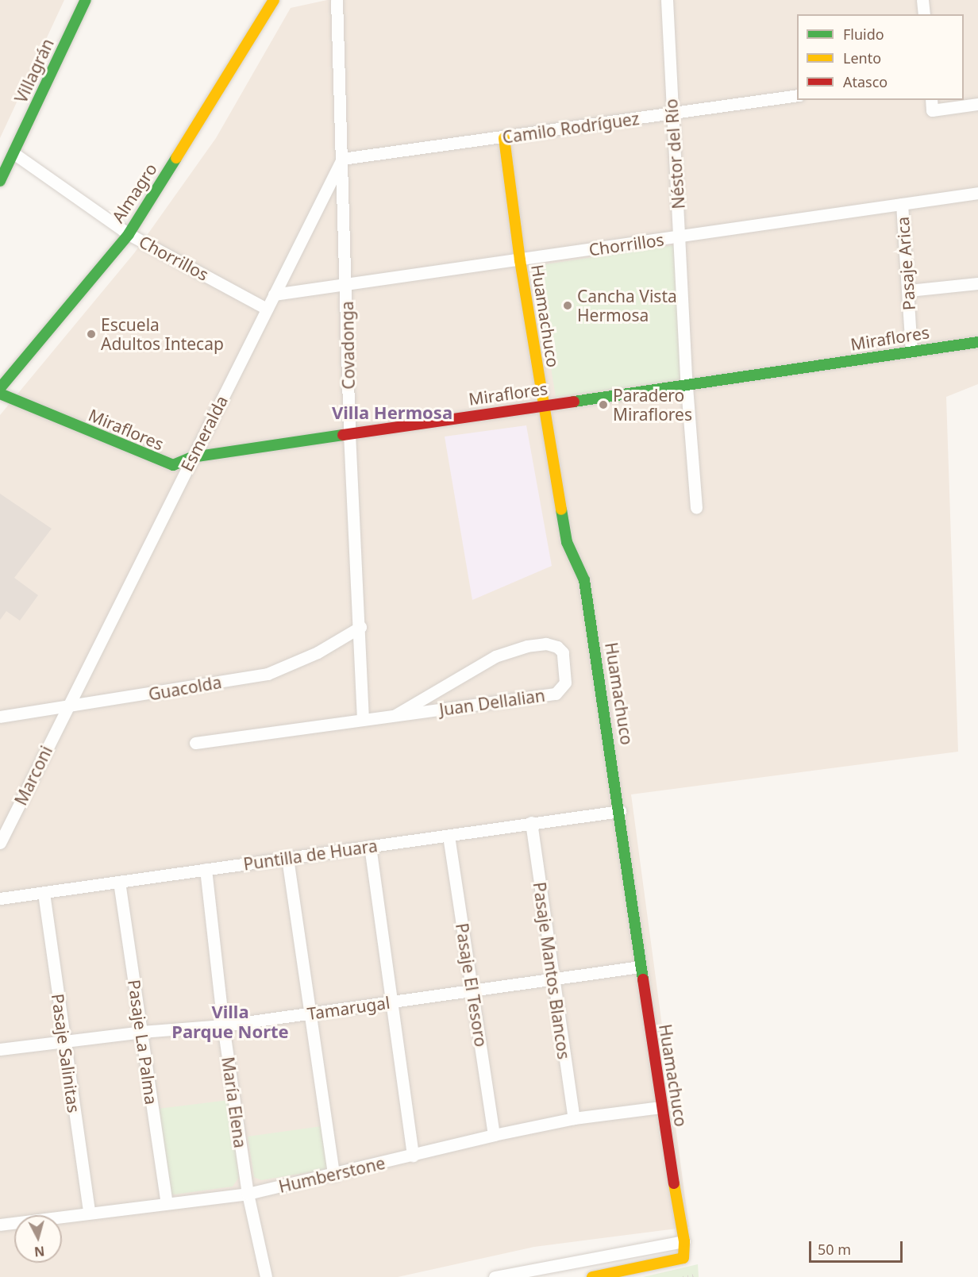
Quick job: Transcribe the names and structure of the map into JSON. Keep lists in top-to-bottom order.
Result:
{
  "streets": {
    "street": [
      "Villagrán",
      "Camilo Rodríguez",
      "Néstor del Río",
      "Almagro",
      "Chorrillos",
      "Pasaje Arica",
      "Huamachuco",
      "Miraflores",
      "Covadonga",
      "Esmeralda",
      "Guacolda",
      "Juan Dellalian",
      "Marconi",
      "Puntilla de Huara",
      "Pasaje Mantos Blancos",
      "Pasaje El Tesoro",
      "Tamarugal",
      "Pasaje La Palma",
      "Pasaje Salinitas",
      "María Elena",
      "Humberstone"
    ]
  },
  "crossings": [
    ["Villagrán", "Chorrillos"],
    ["Camilo Rodríguez", "Néstor del Río"],
    ["Camilo Rodríguez", "Huamachuco"],
    ["Camilo Rodríguez", "Covadonga"],
    ["Camilo Rodríguez", "Esmeralda"],
    ["Néstor del Río", "Chorrillos"],
    ["Néstor del Río", "Miraflores"],
    ["Almagro", "Chorrillos"],
    ["Chorrillos", "Pasaje Arica"],
    ["Chorrillos", "Huamachuco"],
    ["Chorrillos", "Covadonga"],
    ["Chorrillos", "Esmeralda"],
    ["Pasaje Arica", "Miraflores"],
    ["Huamachuco", "Miraflores"],
    ["Huamachuco", "Puntilla de Huara"],
    ["Huamachuco", "Tamarugal"],
    ["Huamachuco", "Humberstone"],
    ["Miraflores", "Covadonga"],
    ["Miraflores", "Esmeralda"],
    ["Covadonga", "Esmeralda"],
    ["Covadonga", "Guacolda"],
    ["Covadonga", "Juan Dellalian"],
    ["Esmeralda", "Guacolda"],
    ["Esmeralda", "Marconi"],
    ["Guacolda", "Marconi"],
    ["Puntilla de Huara", "Pasaje Mantos Blancos"],
    ["Puntilla de Huara", "Pasaje El Tesoro"],
    ["Puntilla de Huara", "Pasaje La Palma"],
    ["Puntilla de Huara", "Pasaje Salinitas"],
    ["Puntilla de Huara", "María Elena"],
    ["Pasaje Mantos Blancos", "Tamarugal"],
    ["Pasaje Mantos Blancos", "Humberstone"],
    ["Pasaje El Tesoro", "Tamarugal"],
    ["Pasaje El Tesoro", "Humberstone"],
    ["Tamarugal", "Pasaje La Palma"],
    ["Tamarugal", "Pasaje Salinitas"],
    ["Tamarugal", "María Elena"],
    ["Pasaje La Palma", "Humberstone"],
    ["Pasaje Salinitas", "Humberstone"],
    ["María Elena", "Humberstone"]
  ],
  "districts": ["Villa Hermosa", "Villa Parque Norte"],
  "places": ["Cancha Vista Hermosa", "Escuela Adultos Intecap", "Paradero Miraflores"],
  "legend": ["Fluido", "Lento", "Atasco"],
  "scale_bar": "50 m",
  "north": "bottom"
}
